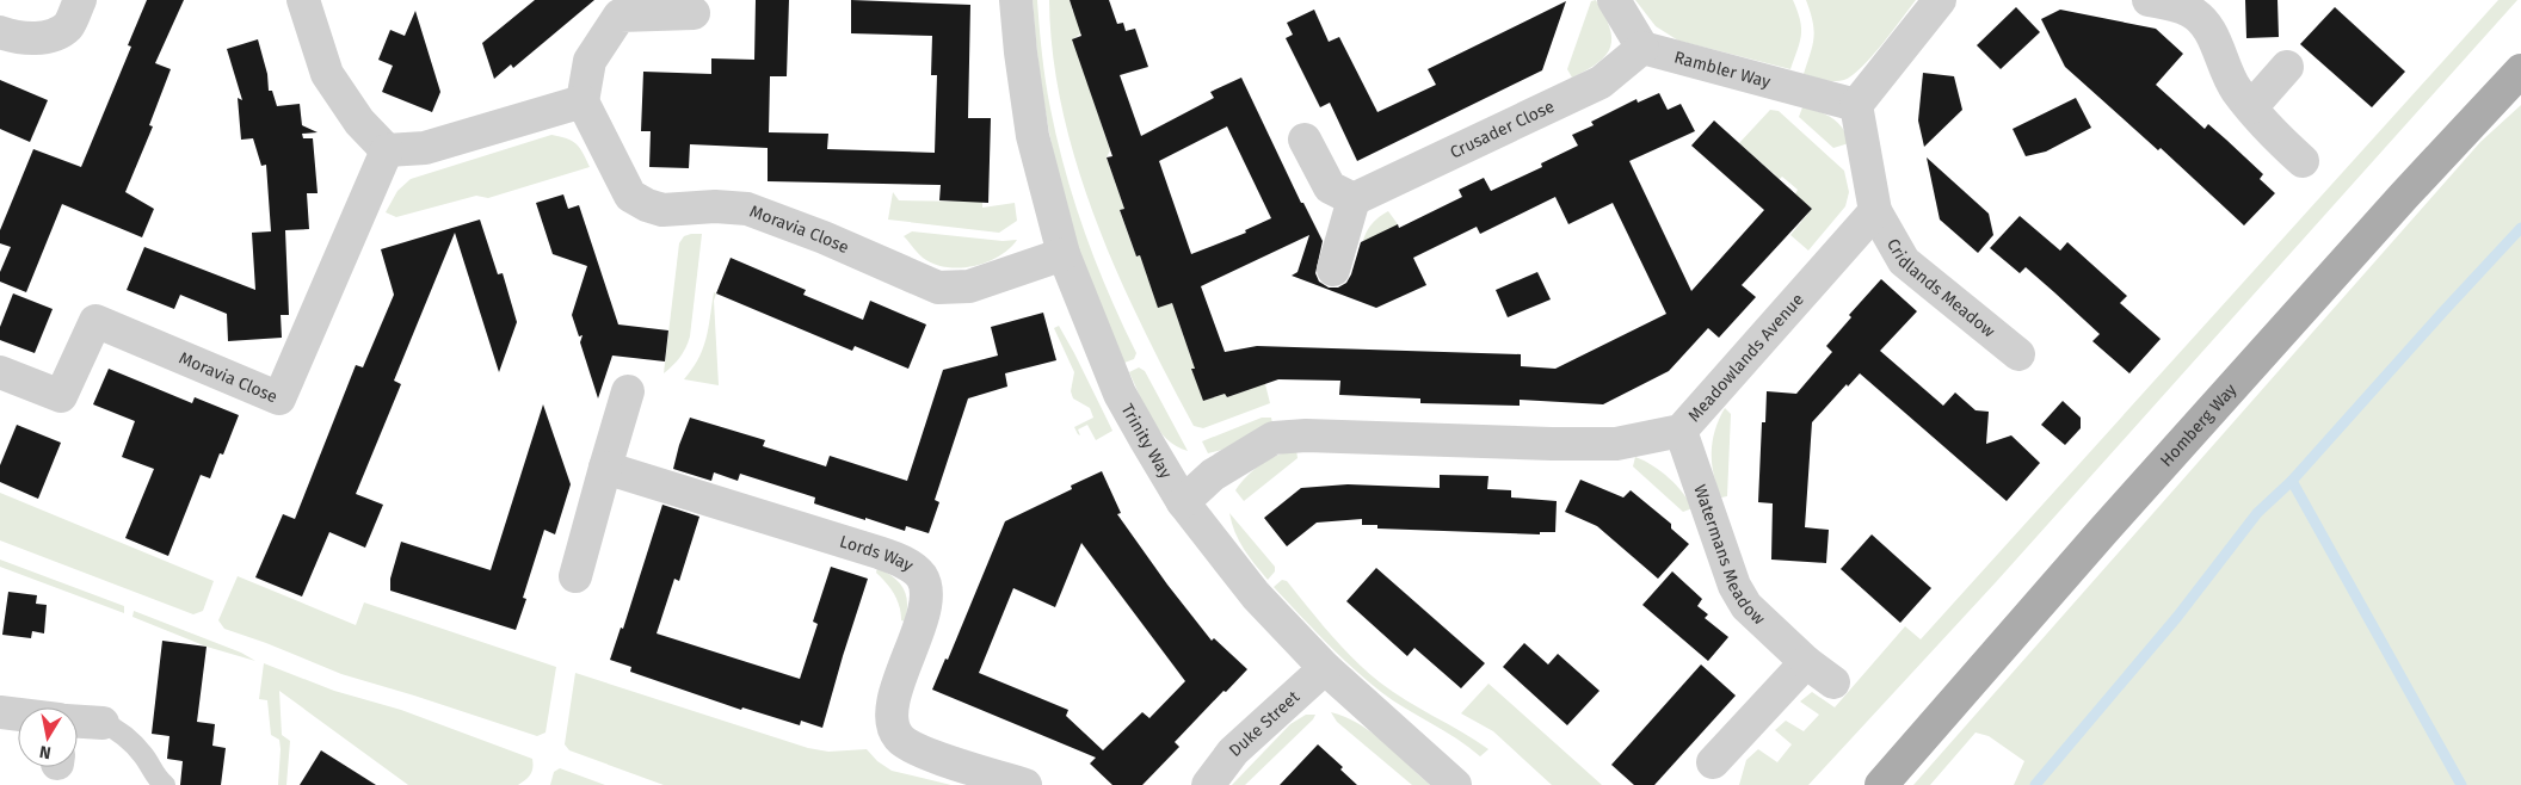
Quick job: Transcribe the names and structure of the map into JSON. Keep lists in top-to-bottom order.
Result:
{
  "streets": {
    "main road": ["Homberg Way"],
    "street": [
      "Rambler Way",
      "Crusader Close",
      "Moravia Close",
      "Cridlands Meadow",
      "Meadowlands Avenue",
      "Trinity Way",
      "Watermans Meadow",
      "Lords Way",
      "Duke Street"
    ]
  },
  "crossings": [
    ["Rambler Way", "Crusader Close"],
    ["Moravia Close", "Trinity Way"],
    ["Cridlands Meadow", "Meadowlands Avenue"],
    ["Meadowlands Avenue", "Trinity Way"],
    ["Meadowlands Avenue", "Watermans Meadow"],
    ["Trinity Way", "Duke Street"]
  ],
  "north": "bottom"
}
